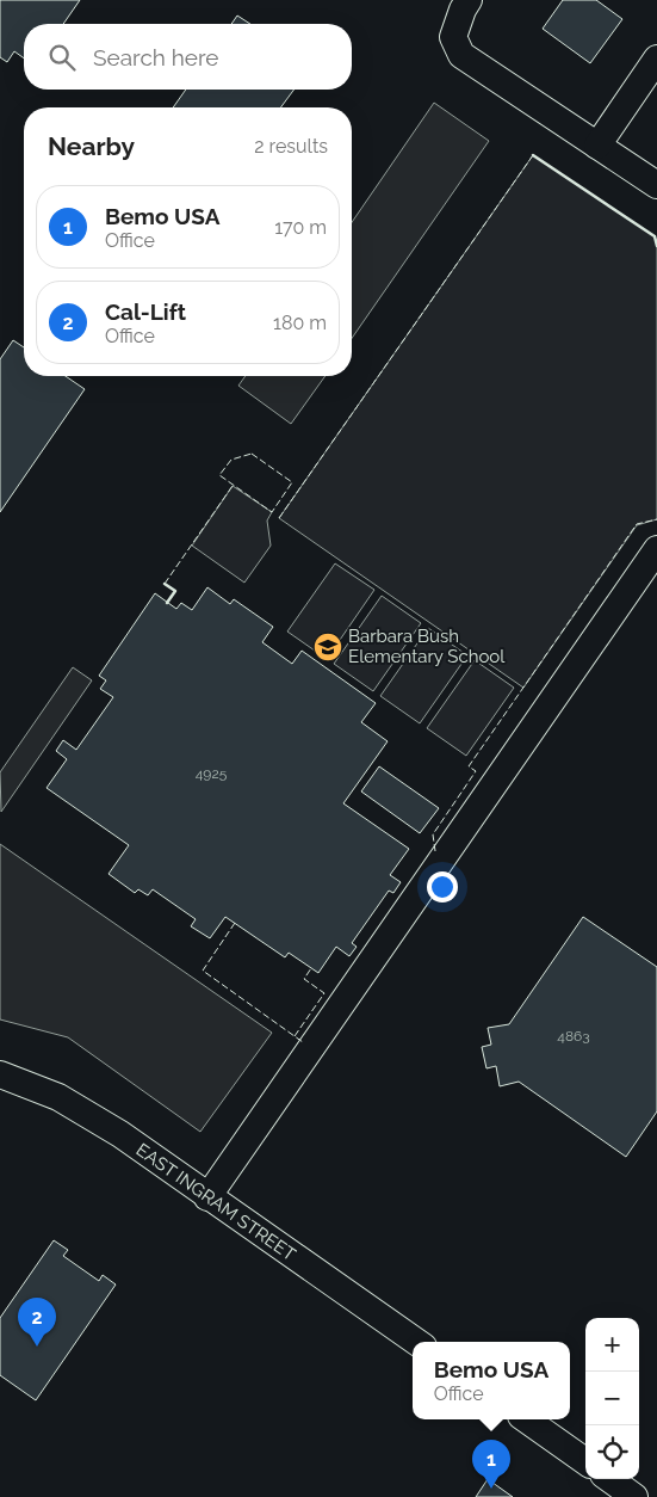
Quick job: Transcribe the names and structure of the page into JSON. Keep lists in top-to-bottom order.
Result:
{
  "streets": {
    "street": ["EAST INGRAM STREET"]
  },
  "places": {
    "school or university": ["Barbara Bush Elementary School"]
  },
  "house_numbers": ["4925", "4863"],
  "page": {
    "search": "Search here",
    "heading": ["Nearby", "2 results"],
    "list": [
      {
        "mark": "1",
        "name": "Bemo USA",
        "note": "Office",
        "value": "170 m"
      },
      {
        "mark": "2",
        "name": "Cal-Lift",
        "note": "Office",
        "value": "180 m"
      }
    ],
    "pins": ["2", "1"],
    "map_buttons": ["+", "−"],
    "popup": ["Bemo USA", "Office"]
  }
}
